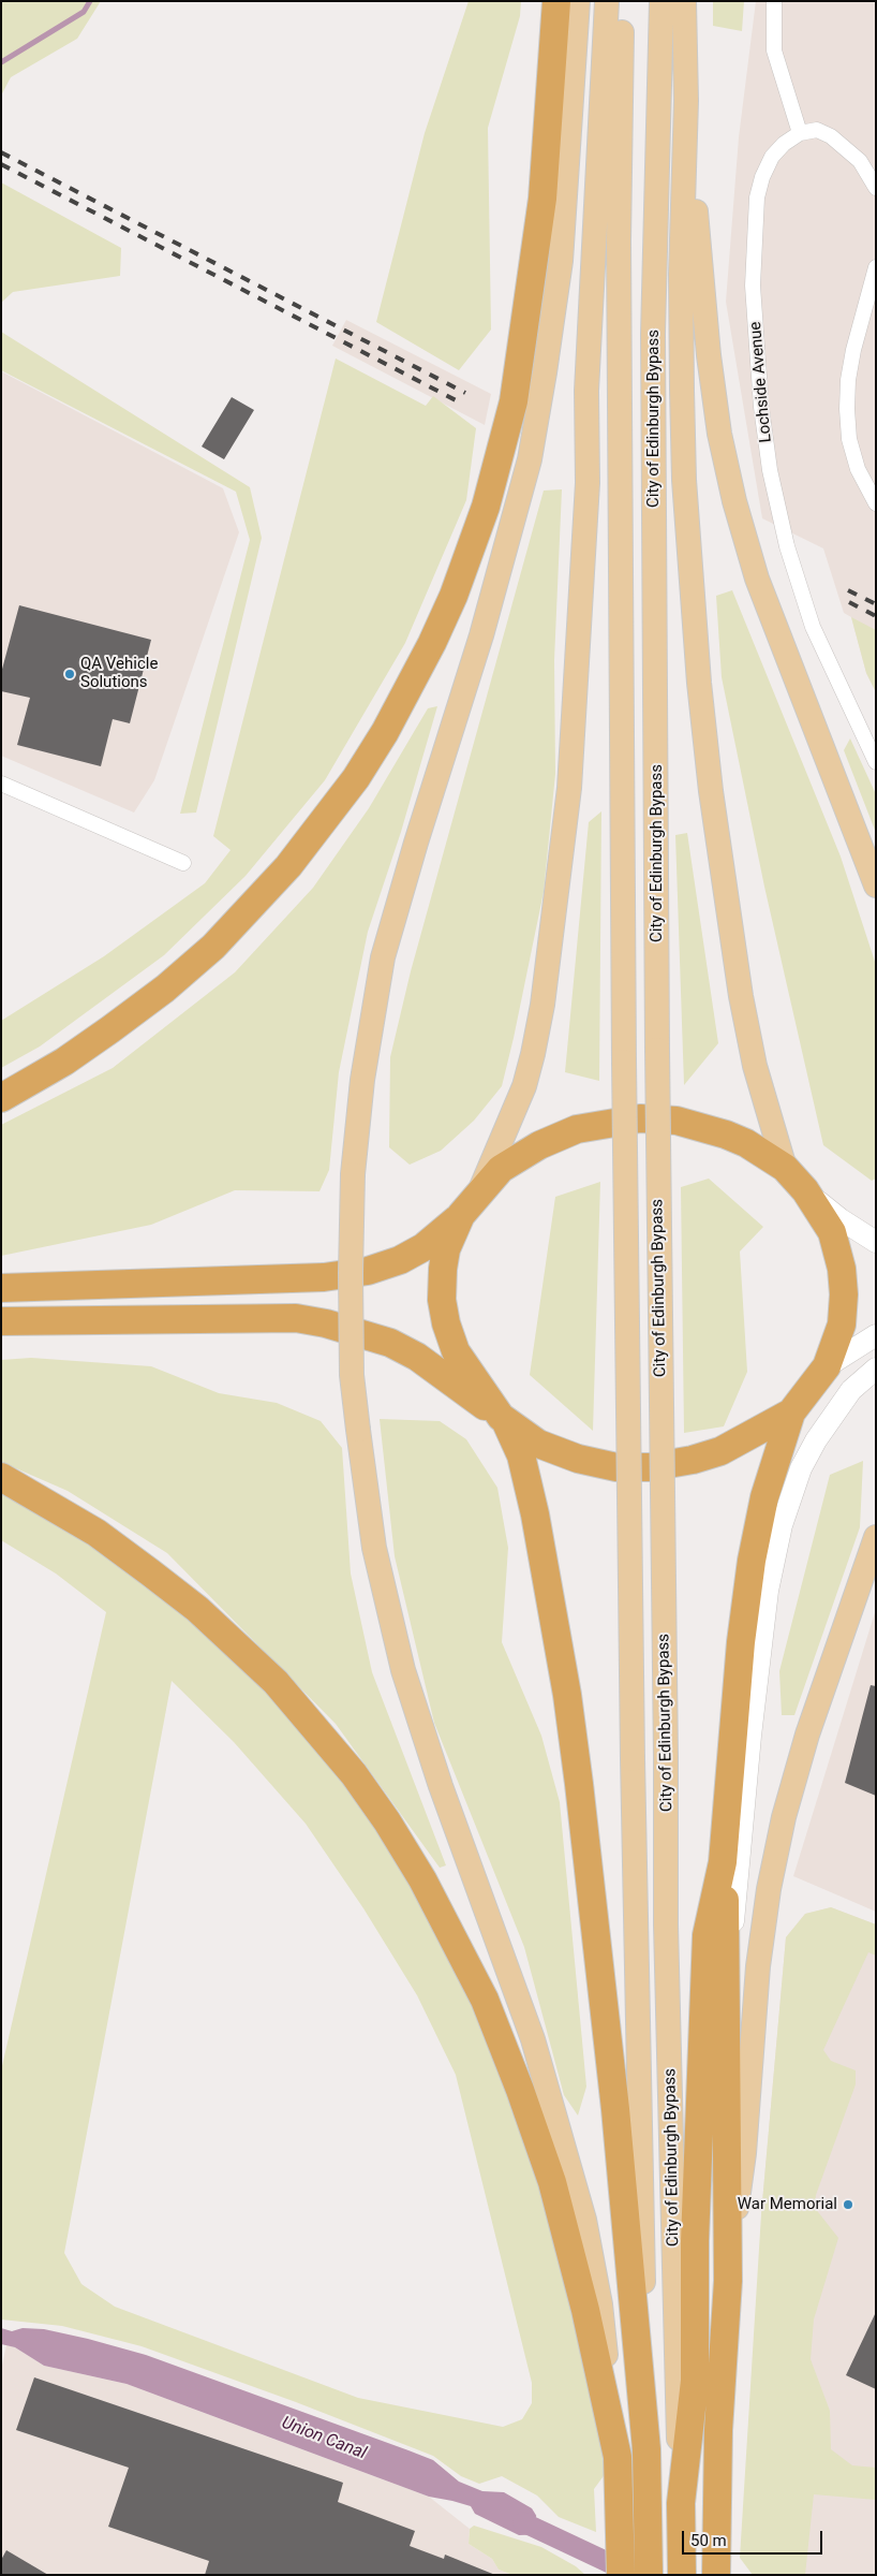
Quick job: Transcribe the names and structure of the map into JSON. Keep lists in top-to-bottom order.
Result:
{
  "streets": {
    "highway": ["City of Edinburgh Bypass"],
    "street": ["Lochside Avenue"]
  },
  "water": ["Union Canal"],
  "places": ["QA Vehicle Solutions", "War Memorial"],
  "scale_bar": "50 m"
}
